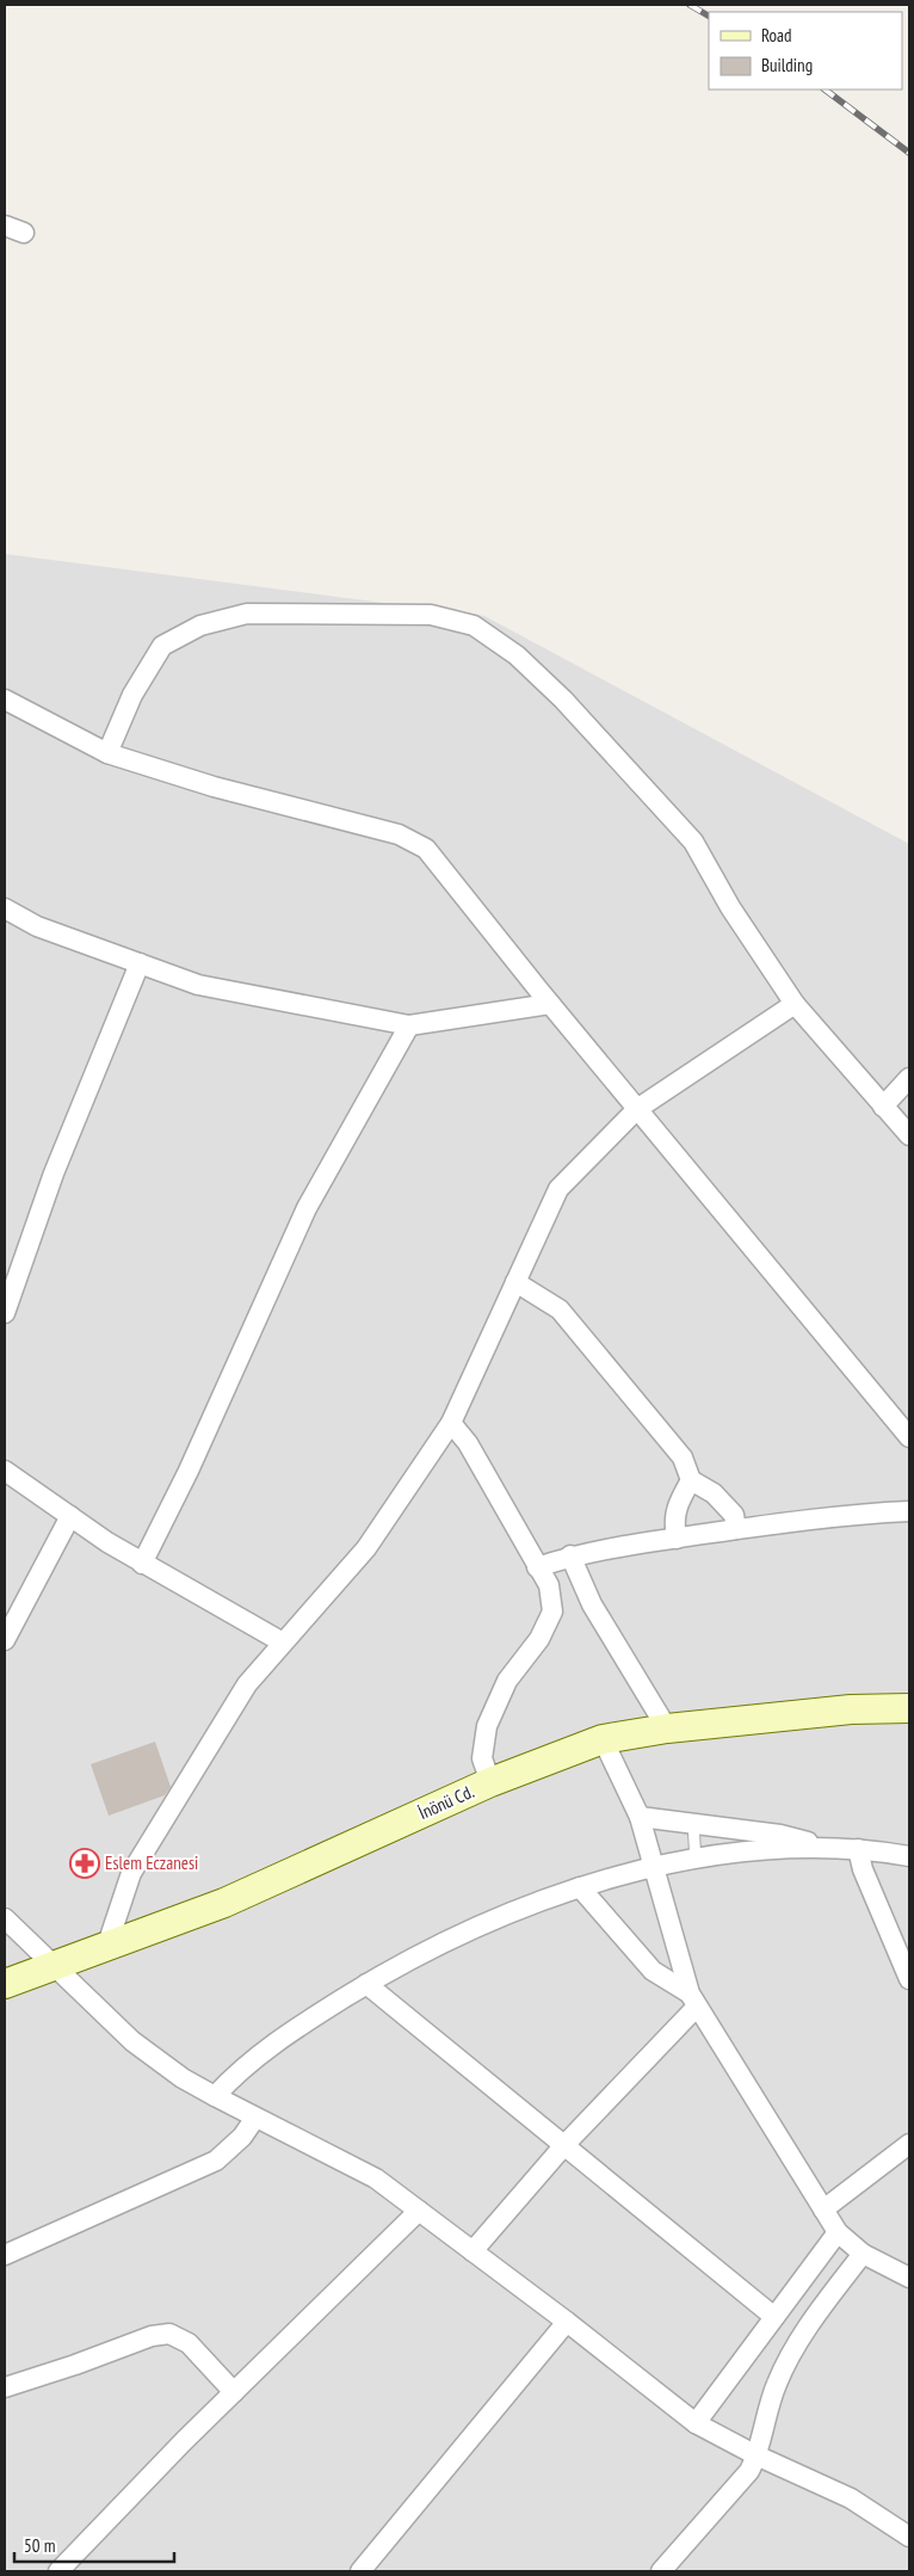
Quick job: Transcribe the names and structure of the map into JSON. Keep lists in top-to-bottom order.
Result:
{
  "streets": {
    "street": ["İnönü Cd."]
  },
  "places": {
    "pharmacy": ["Eslem Eczanesi"]
  },
  "legend": ["Road", "Building"],
  "scale_bar": "50 m"
}
